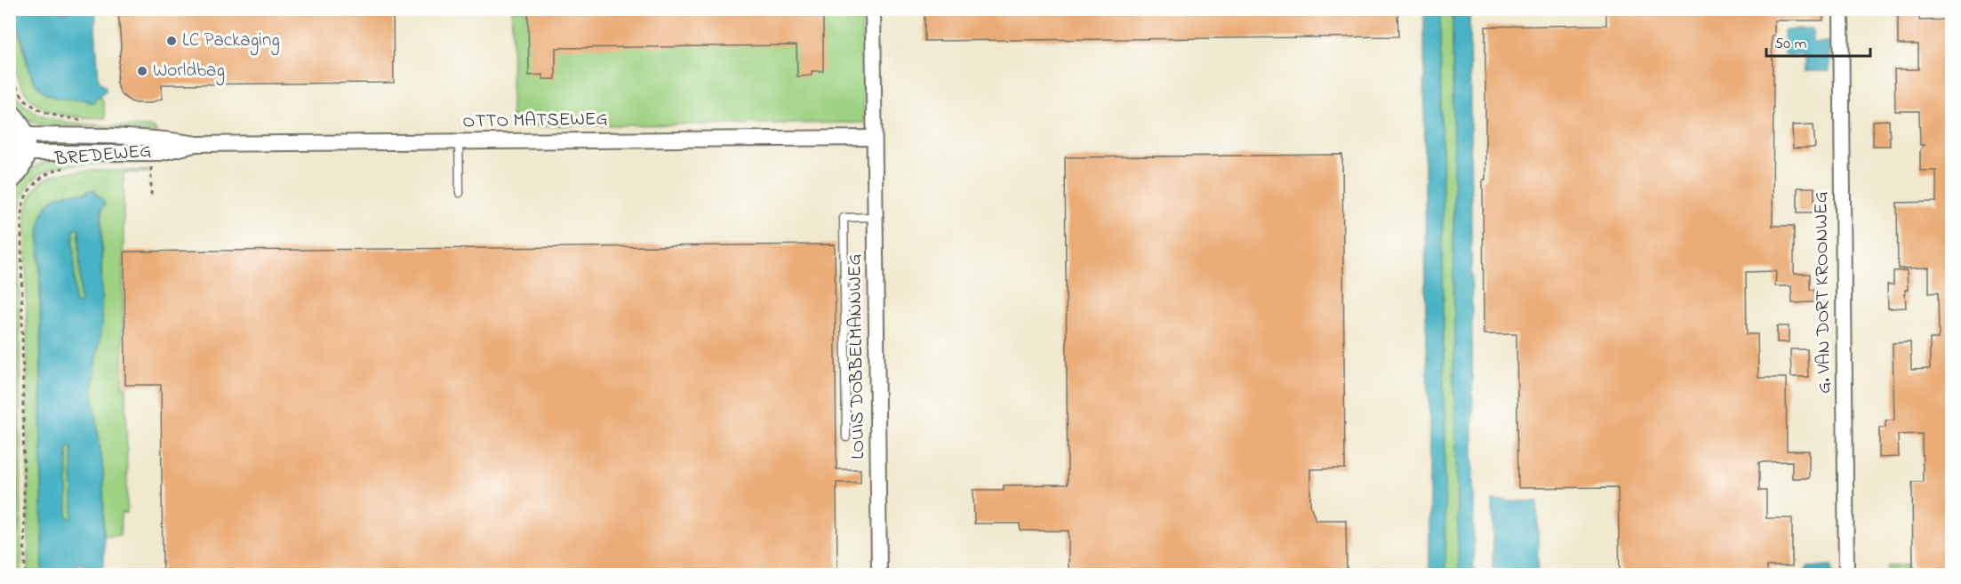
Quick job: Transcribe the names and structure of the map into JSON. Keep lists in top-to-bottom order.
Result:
{
  "streets": {
    "street": ["OTTO MATSEWEG", "G. VAN DORT KROONWEG", "LOUIS DOBBELMANNWEG"],
    "path": ["BREDEWEG"]
  },
  "crossings": [
    ["OTTO MATSEWEG", "BREDEWEG"],
    ["OTTO MATSEWEG", "LOUIS DOBBELMANNWEG"]
  ],
  "places": ["LC Packaging", "Worldbag"],
  "scale_bar": "50 m"
}
